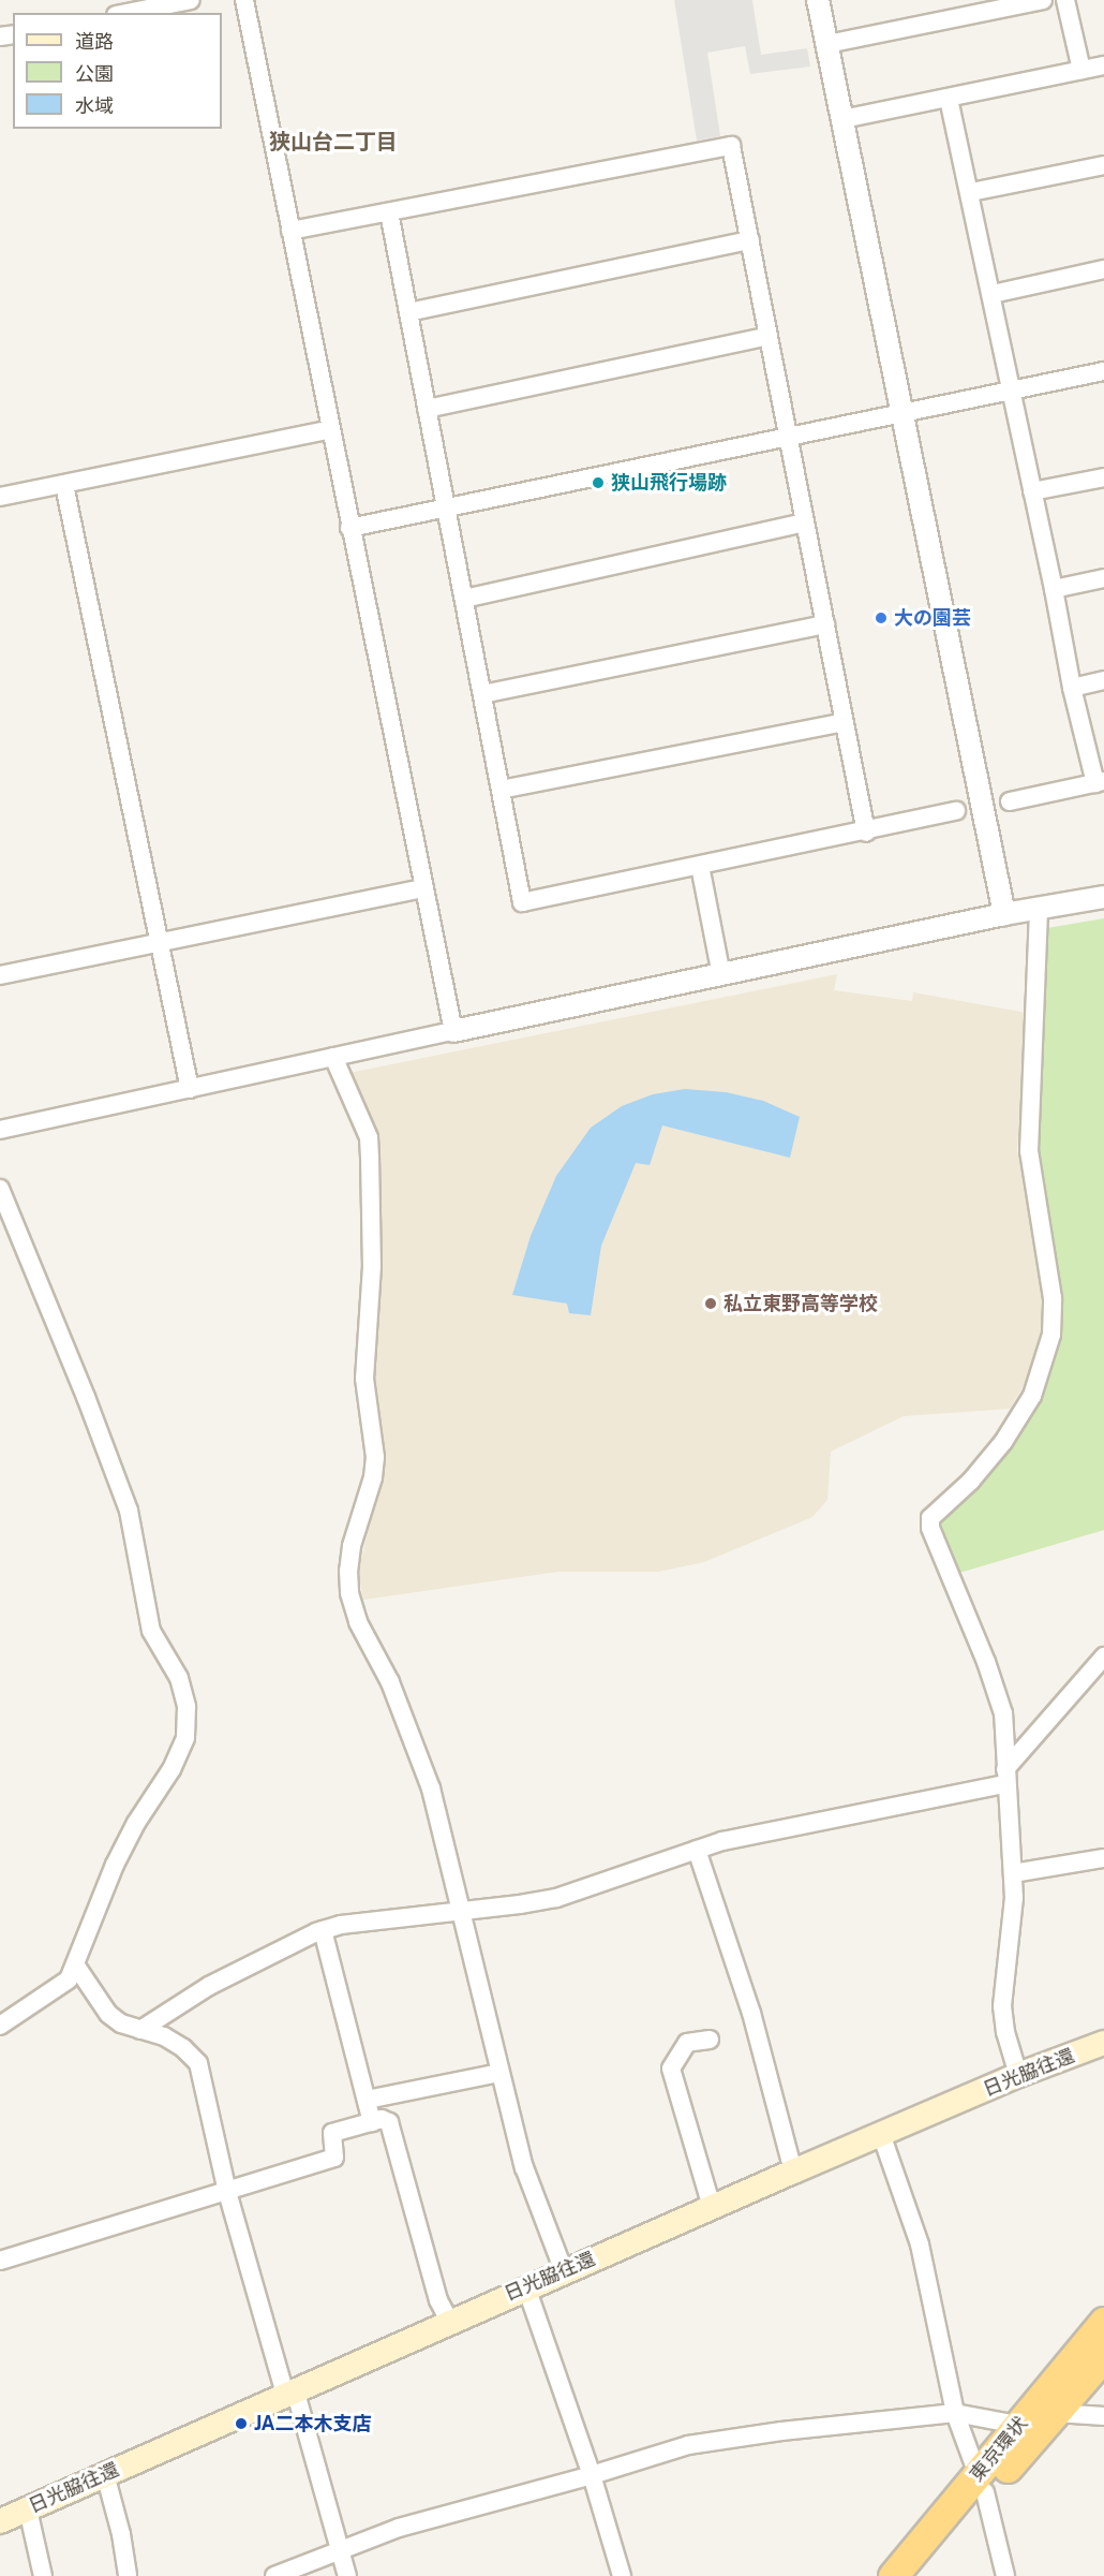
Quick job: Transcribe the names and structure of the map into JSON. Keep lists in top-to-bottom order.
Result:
{
  "streets": {
    "highway": ["東京環状"],
    "main road": ["日光脇往還"]
  },
  "districts": ["狭山台二丁目"],
  "places": [
    "狭山飛行場跡",
    "大の園芸",
    "私立東野高等学校",
    "JA二本木支店"
  ],
  "legend": ["道路", "公園", "水域"]
}
